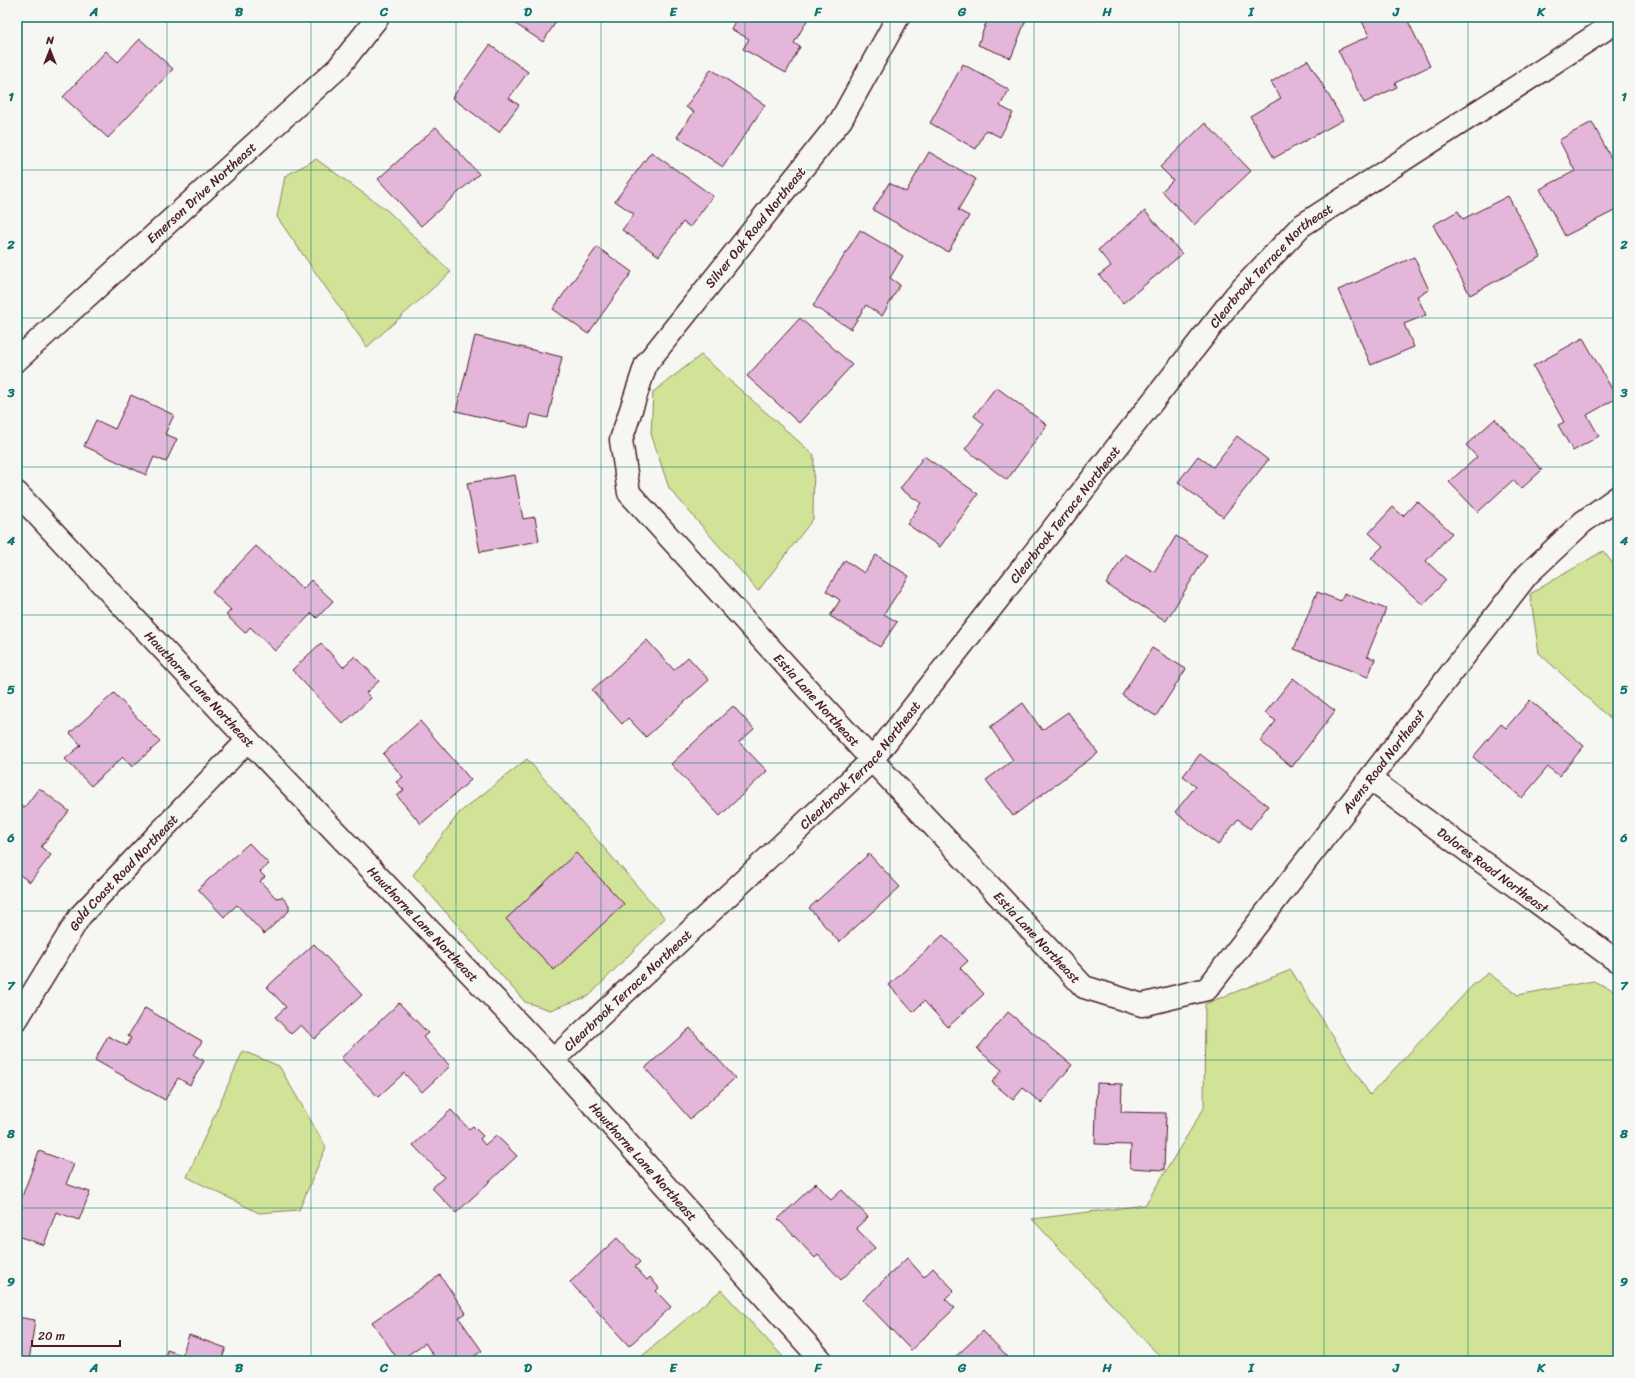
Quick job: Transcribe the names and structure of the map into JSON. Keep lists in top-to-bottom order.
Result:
{
  "streets": {
    "street": [
      "Emerson Drive Northeast",
      "Silver Oak Road Northeast",
      "Clearbrook Terrace Northeast",
      "Hawthorne Lane Northeast",
      "Estia Lane Northeast",
      "Avens Road Northeast",
      "Dolores Road Northeast",
      "Gold Coast Road Northeast"
    ]
  },
  "crossings": [
    ["Silver Oak Road Northeast", "Estia Lane Northeast"],
    ["Clearbrook Terrace Northeast", "Hawthorne Lane Northeast"],
    ["Clearbrook Terrace Northeast", "Estia Lane Northeast"],
    ["Hawthorne Lane Northeast", "Gold Coast Road Northeast"],
    ["Estia Lane Northeast", "Avens Road Northeast"],
    ["Avens Road Northeast", "Dolores Road Northeast"]
  ],
  "scale_bar": "20 m",
  "north": "top",
  "grid": {
    "columns": [
      "A",
      "B",
      "C",
      "D",
      "E",
      "F",
      "G",
      "H",
      "I",
      "J",
      "K"
    ],
    "rows": [
      "1",
      "2",
      "3",
      "4",
      "5",
      "6",
      "7",
      "8",
      "9"
    ]
  }
}
